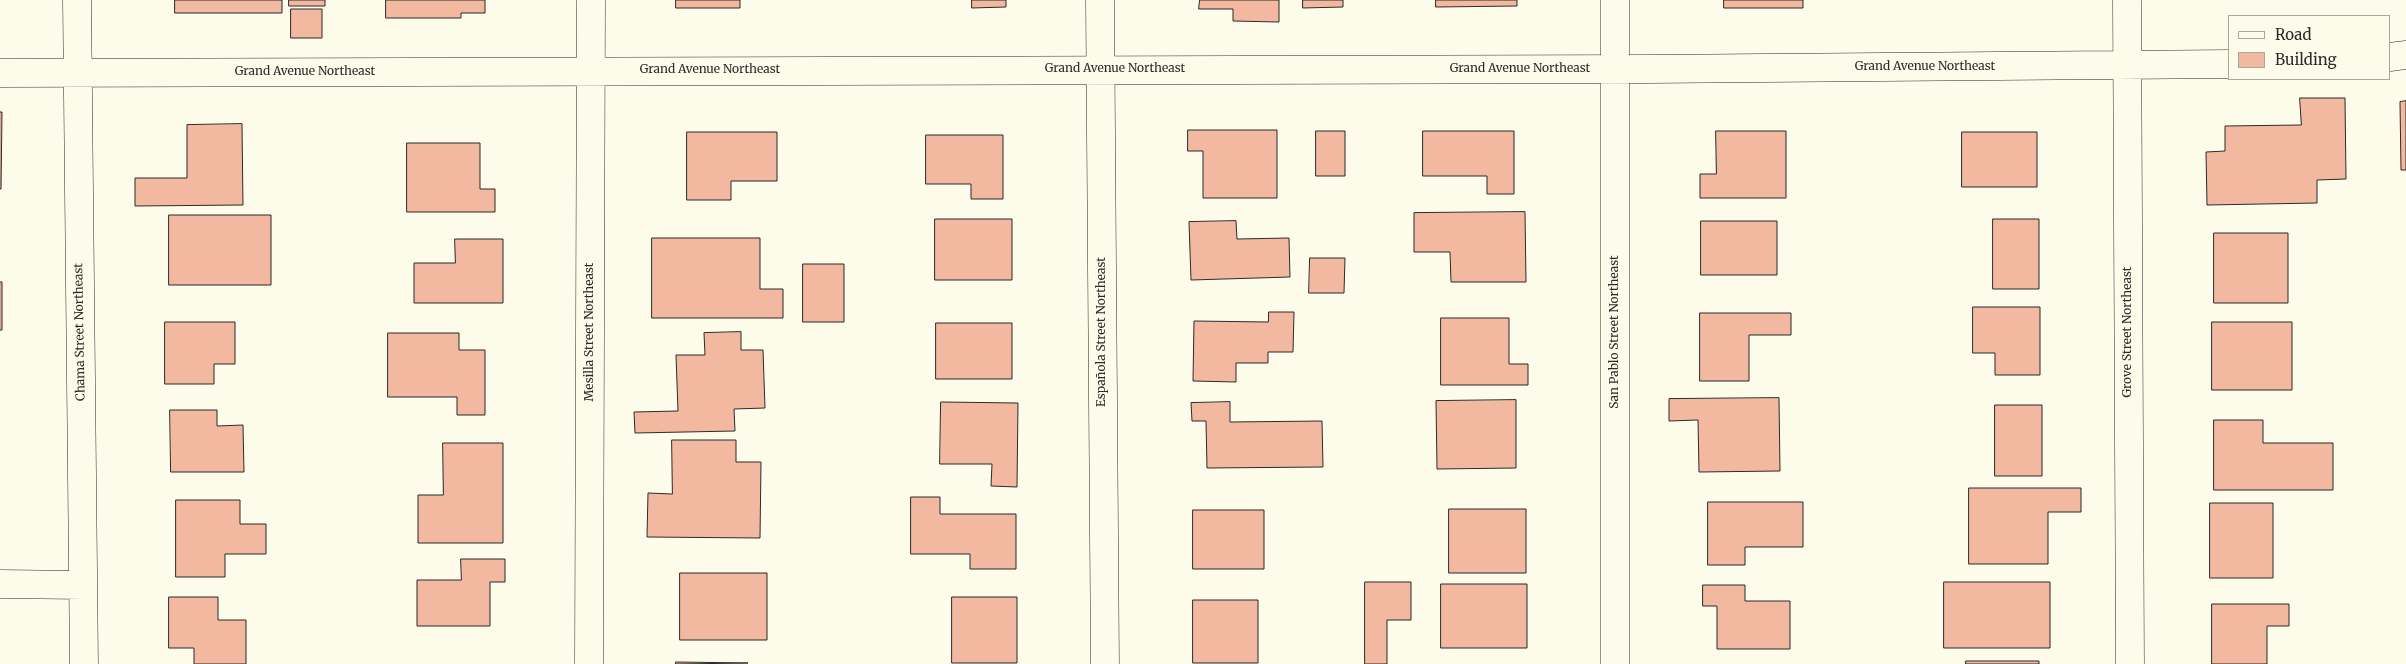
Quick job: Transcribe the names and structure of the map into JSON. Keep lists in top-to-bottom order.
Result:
{
  "streets": {
    "street": [
      "Grand Avenue Northeast",
      "Chama Street Northeast",
      "Mesilla Street Northeast",
      "Española Street Northeast",
      "San Pablo Street Northeast",
      "Grove Street Northeast"
    ]
  },
  "crossings": [
    ["Grand Avenue Northeast", "Chama Street Northeast"],
    ["Grand Avenue Northeast", "Mesilla Street Northeast"],
    ["Grand Avenue Northeast", "Española Street Northeast"],
    ["Grand Avenue Northeast", "San Pablo Street Northeast"],
    ["Grand Avenue Northeast", "Grove Street Northeast"]
  ],
  "legend": ["Road", "Building"]
}
